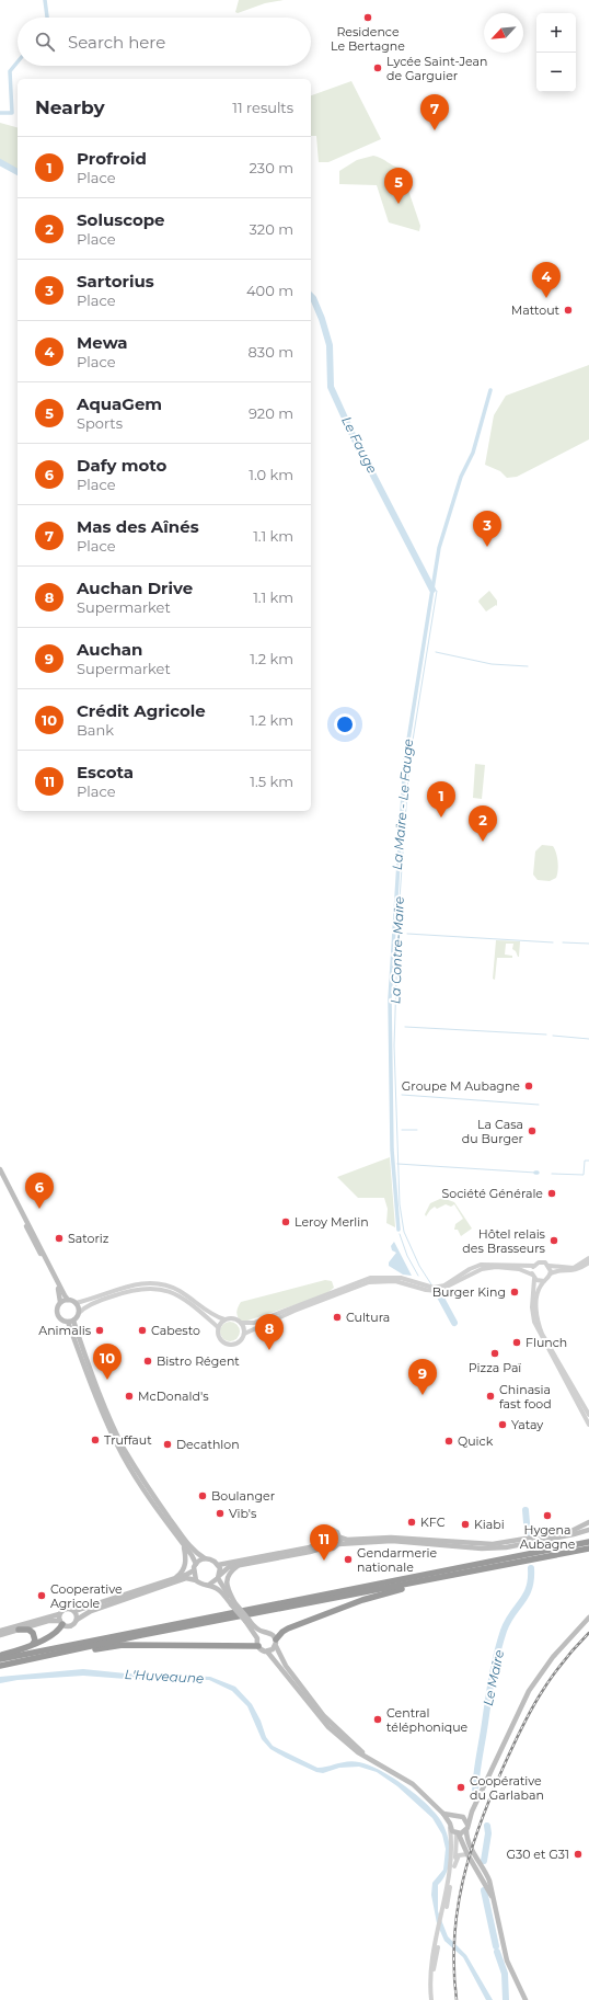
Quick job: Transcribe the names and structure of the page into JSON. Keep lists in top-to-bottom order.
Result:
{
  "water": [
    "Le Fauge",
    "La Maïre - Le Fauge",
    "La Contre-Maïre",
    "L'Huveaune",
    "Le Maïre"
  ],
  "places": [
    "Residence Le Bertagne",
    "Lycée Saint-Jean de Garguier",
    "Mattout",
    "Groupe M Aubagne",
    "La Casa du Burger",
    "Société Générale",
    "Leroy Merlin",
    "Satoriz",
    "Hôtel relais des Brasseurs",
    "Burger King",
    "Cultura",
    "Animalis",
    "Cabesto",
    "Flunch",
    "Pizza Paï",
    "Bistro Régent",
    "McDonald's",
    "Chinasia fast food",
    "Yatay",
    "Truffaut",
    "Quick",
    "Decathlon",
    "Boulanger",
    "Vib's",
    "Hygena Aubagne",
    "KFC",
    "Kiabi",
    "Gendarmerie nationale",
    "Cooperative Agricole",
    "Central téléphonique",
    "Coopérative du Garlaban",
    "G30 et G31"
  ],
  "north": "bottom left",
  "page": {
    "map_buttons": ["+", "−"],
    "search": "Search here",
    "heading": ["Nearby", "11 results"],
    "pins": [
      "7",
      "5",
      "4",
      "3",
      "1",
      "2",
      "6",
      "8",
      "10",
      "9",
      "11"
    ],
    "list": [
      {
        "mark": "1",
        "name": "Profroid",
        "note": "Place",
        "value": "230 m"
      },
      {
        "mark": "2",
        "name": "Soluscope",
        "note": "Place",
        "value": "320 m"
      },
      {
        "mark": "3",
        "name": "Sartorius",
        "note": "Place",
        "value": "400 m"
      },
      {
        "mark": "4",
        "name": "Mewa",
        "note": "Place",
        "value": "830 m"
      },
      {
        "mark": "5",
        "name": "AquaGem",
        "note": "Sports",
        "value": "920 m"
      },
      {
        "mark": "6",
        "name": "Dafy moto",
        "note": "Place",
        "value": "1.0 km"
      },
      {
        "mark": "7",
        "name": "Mas des Aînés",
        "note": "Place",
        "value": "1.1 km"
      },
      {
        "mark": "8",
        "name": "Auchan Drive",
        "note": "Supermarket",
        "value": "1.1 km"
      },
      {
        "mark": "9",
        "name": "Auchan",
        "note": "Supermarket",
        "value": "1.2 km"
      },
      {
        "mark": "10",
        "name": "Crédit Agricole",
        "note": "Bank",
        "value": "1.2 km"
      },
      {
        "mark": "11",
        "name": "Escota",
        "note": "Place",
        "value": "1.5 km"
      }
    ]
  }
}
